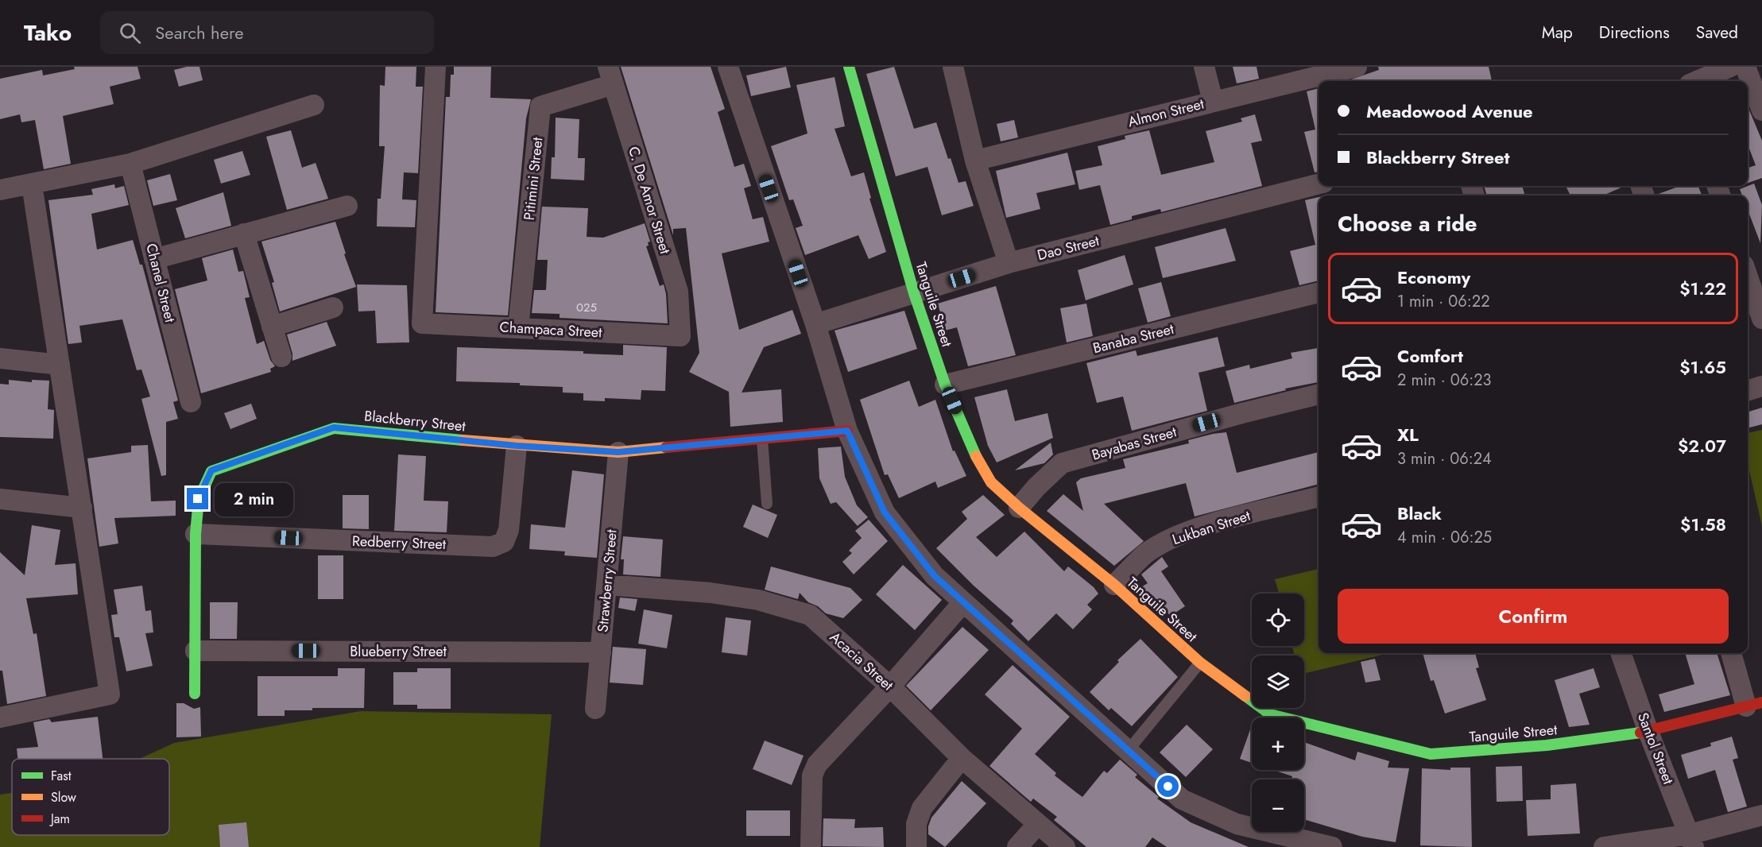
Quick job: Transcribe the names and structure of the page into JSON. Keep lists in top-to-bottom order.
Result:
{
  "streets": {
    "street": [
      "Almon Street",
      "Pitimini Street",
      "C. De Amor Street",
      "Dao Street",
      "Chanel Street",
      "Tanguile Street",
      "Champaca Street",
      "Banaba Street",
      "Blackberry Street",
      "Bayabas Street",
      "Lukban Street",
      "Redberry Street",
      "Strawberry Street",
      "Blueberry Street",
      "Acacia Street",
      "Santol Street"
    ]
  },
  "crossings": [
    ["Pitimini Street", "C. De Amor Street"],
    ["Pitimini Street", "Champaca Street"],
    ["C. De Amor Street", "Champaca Street"],
    ["Dao Street", "Tanguile Street"],
    ["Tanguile Street", "Banaba Street"],
    ["Tanguile Street", "Bayabas Street"],
    ["Tanguile Street", "Lukban Street"],
    ["Tanguile Street", "Santol Street"],
    ["Blackberry Street", "Redberry Street"],
    ["Blackberry Street", "Strawberry Street"],
    ["Blackberry Street", "Blueberry Street"],
    ["Strawberry Street", "Blueberry Street"],
    ["Strawberry Street", "Acacia Street"]
  ],
  "house_numbers": ["025"],
  "legend": ["Fast", "Slow", "Jam"],
  "page": {
    "header": "Tako",
    "search": "Search here",
    "nav": ["Map", "Directions", "Saved"],
    "banner": ["Meadowood Avenue", "Blackberry Street"],
    "heading": "Choose a ride",
    "list": [
      {
        "name": "Economy",
        "note": "1 min · 06:22",
        "value": "$1.22"
      },
      {
        "name": "Comfort",
        "note": "2 min · 06:23",
        "value": "$1.65"
      },
      {
        "name": "XL",
        "note": "3 min · 06:24",
        "value": "$2.07"
      },
      {
        "name": "Black",
        "note": "4 min · 06:25",
        "value": "$1.58"
      }
    ],
    "bubble": "2 min",
    "buttons": "Confirm",
    "map_buttons": ["+", "−"]
  }
}
